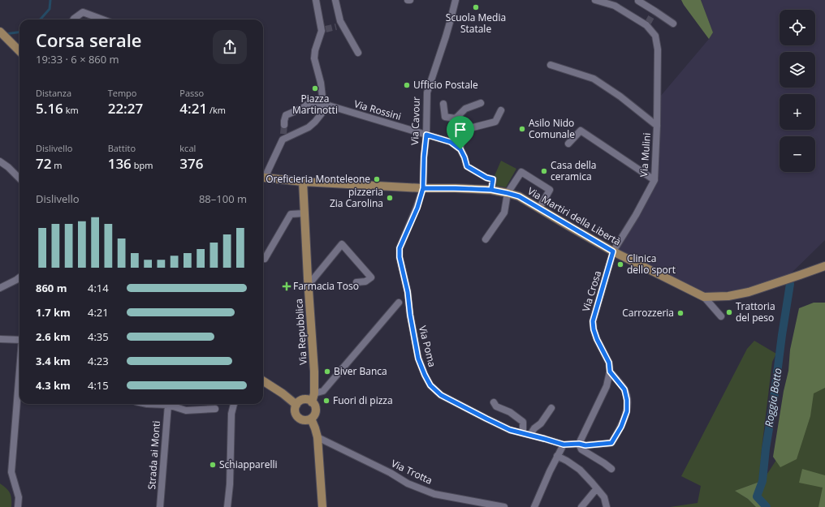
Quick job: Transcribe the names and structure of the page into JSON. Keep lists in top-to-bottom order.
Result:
{
  "streets": {
    "main road": ["Via Martiri della Libertà", "Via Repubblica"],
    "street": [
      "Via Rossini",
      "Via Cavour",
      "Via Mulini",
      "Via Crosa",
      "Via Poma",
      "Strada ai Monti",
      "Via Trotta"
    ]
  },
  "crossings": [
    ["Via Rossini", "Via Cavour"],
    ["Via Cavour", "Via Martiri della Libertà"],
    ["Via Cavour", "Via Poma"],
    ["Via Mulini", "Via Martiri della Libertà"],
    ["Via Mulini", "Via Crosa"],
    ["Via Martiri della Libertà", "Via Crosa"],
    ["Via Martiri della Libertà", "Via Repubblica"],
    ["Via Martiri della Libertà", "Via Poma"],
    ["Via Crosa", "Via Poma"]
  ],
  "water": ["Roggia Botto"],
  "places": {
    "other": [
      "Scuola Media Statale",
      "Ufficio Postale",
      "Piazza Martinotti",
      "Asilo Nido Comunale",
      "Casa della ceramica",
      "Oreficieria Monteleone",
      "pizzeria Zia Carolina",
      "Clinica dello sport",
      "Trattoria del peso",
      "Carrozzeria",
      "Biver Banca",
      "Fuori di pizza",
      "Schiapparelli"
    ],
    "health": ["Farmacia Toso"]
  },
  "page": {
    "map_buttons": ["+", "−"],
    "heading": ["Corsa serale", "19:33 · 6 × 860 m"],
    "stats": [
      ["Distanza", "5.16 km"],
      ["Tempo", "22:27"],
      ["Passo", "4:21 /km"],
      ["Dislivello", "72 m"],
      ["Battito", "136 bpm"],
      ["kcal", "376"]
    ],
    "chart": ["Dislivello", "88–100 m"],
    "list": [
      {
        "name": "860 m",
        "note": "4:14"
      },
      {
        "name": "1.7 km",
        "note": "4:21"
      },
      {
        "name": "2.6 km",
        "note": "4:35"
      },
      {
        "name": "3.4 km",
        "note": "4:23"
      },
      {
        "name": "4.3 km",
        "note": "4:15"
      }
    ]
  }
}
